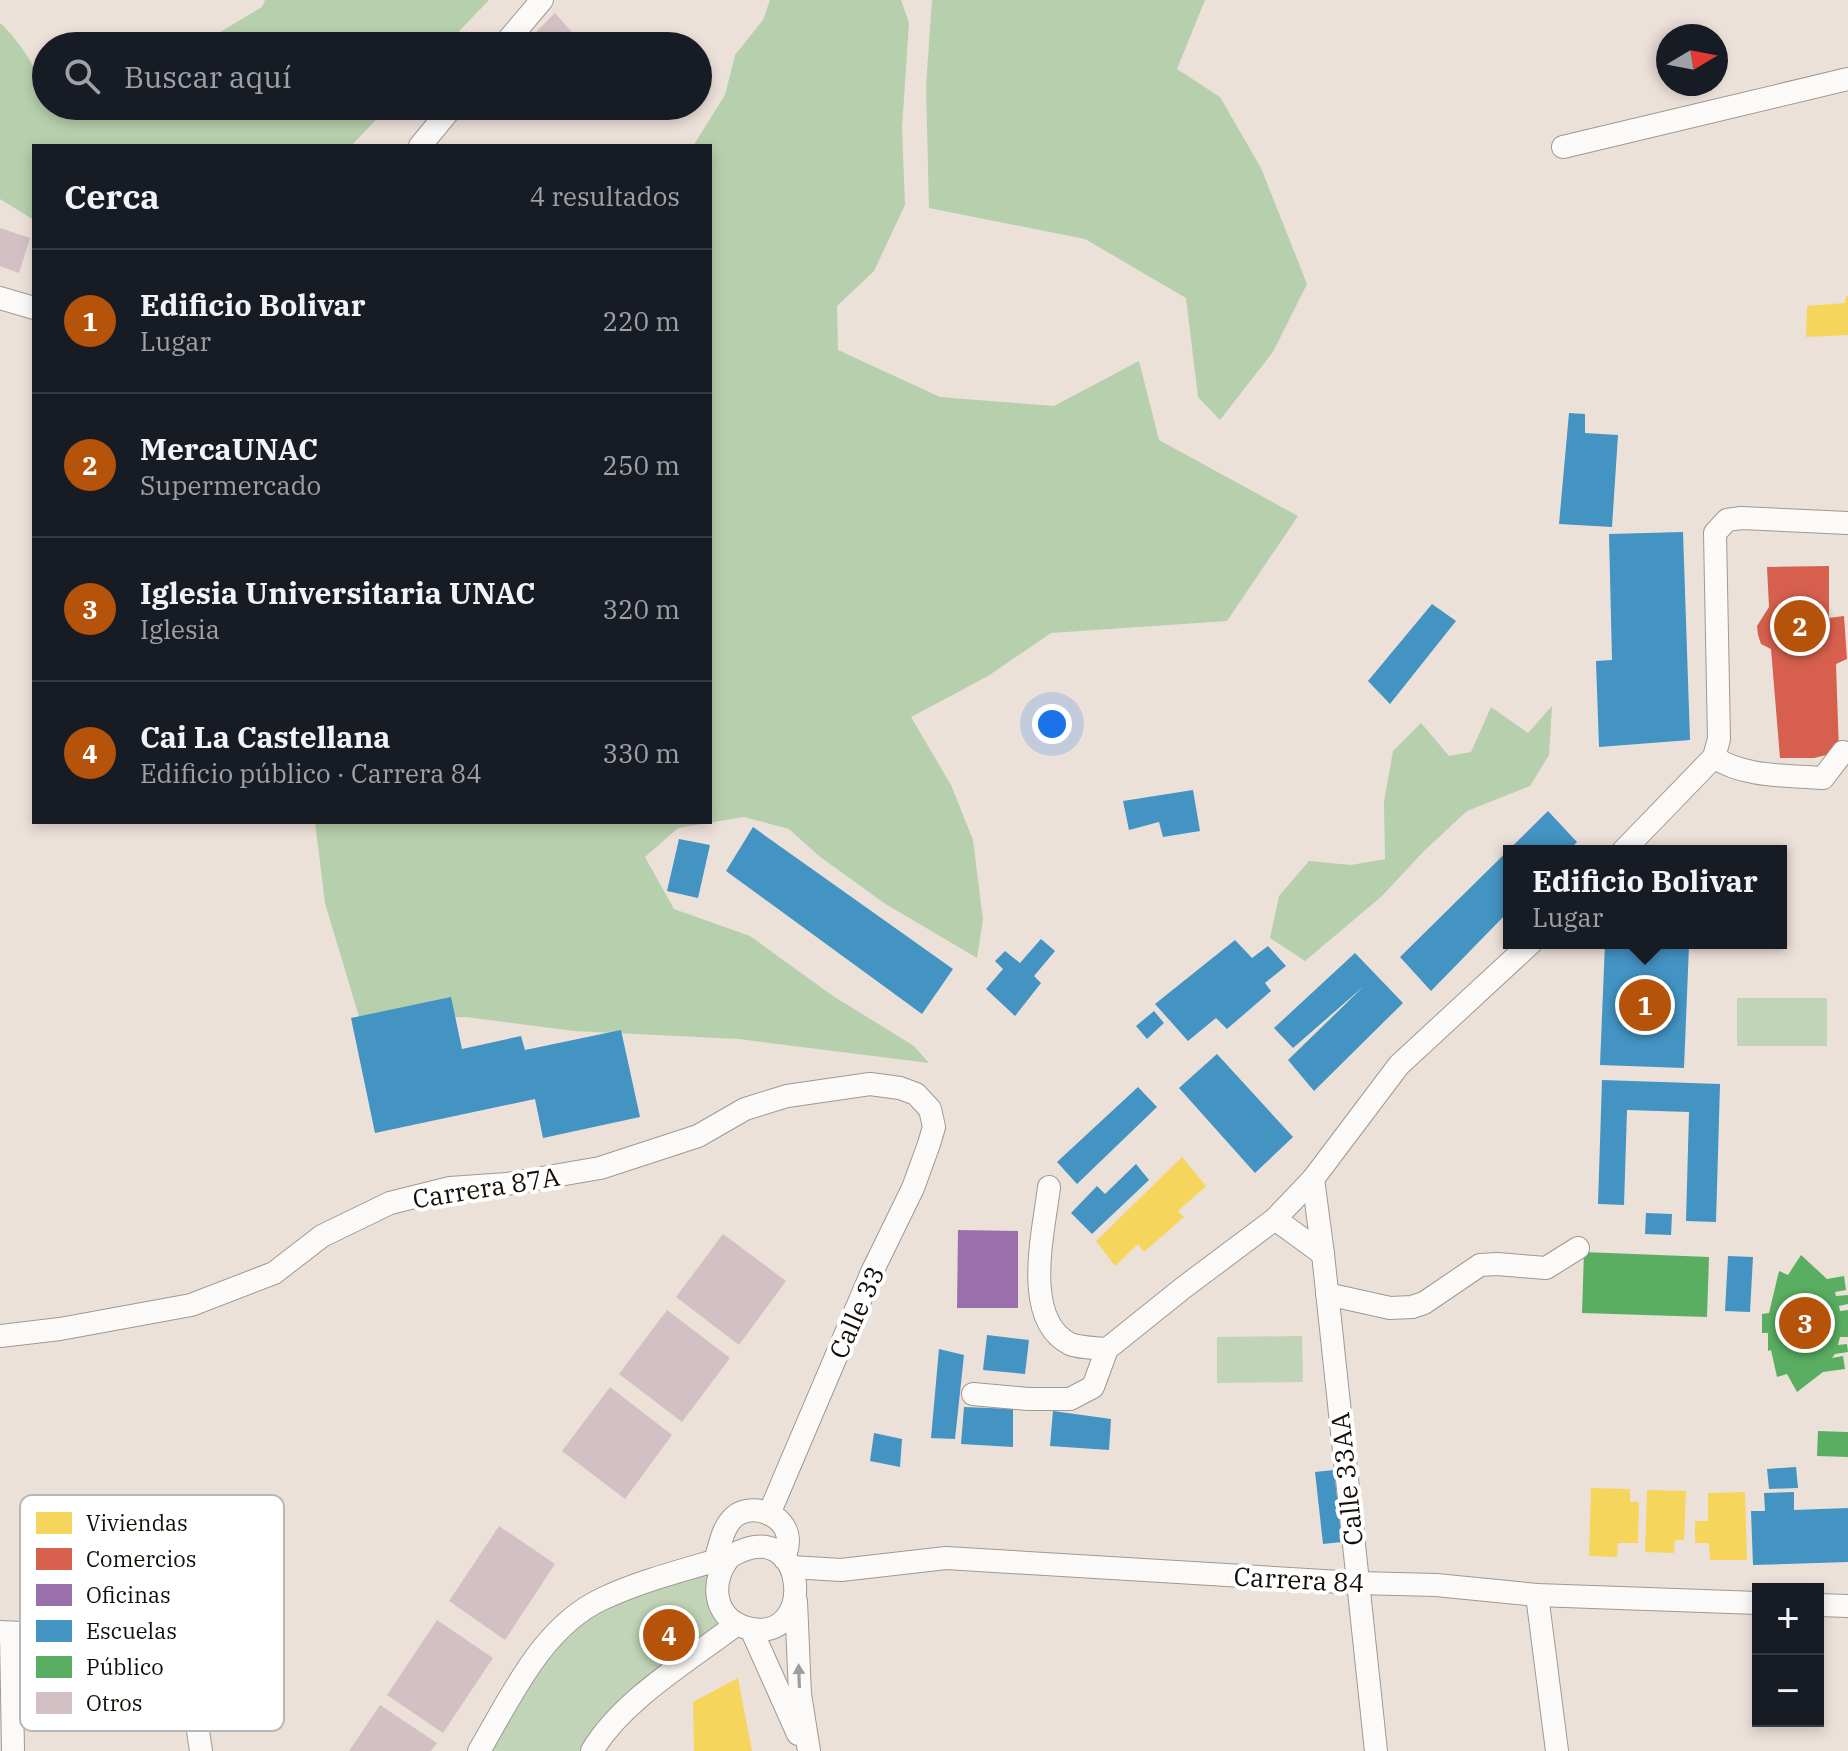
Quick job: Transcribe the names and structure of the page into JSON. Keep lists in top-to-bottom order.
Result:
{
  "streets": {
    "street": [
      "Carrera 87A",
      "Calle 33",
      "Calle 33AA",
      "Carrera 84"
    ]
  },
  "crossings": [
    ["Carrera 87A", "Calle 33"],
    ["Calle 33AA", "Carrera 84"]
  ],
  "legend": [
    "Viviendas",
    "Comercios",
    "Oficinas",
    "Escuelas",
    "Público",
    "Otros"
  ],
  "north": "right",
  "page": {
    "search": "Buscar aquí",
    "heading": ["Cerca", "4 resultados"],
    "list": [
      {
        "mark": "1",
        "name": "Edificio Bolivar",
        "note": "Lugar",
        "value": "220 m"
      },
      {
        "mark": "2",
        "name": "MercaUNAC",
        "note": "Supermercado",
        "value": "250 m"
      },
      {
        "mark": "3",
        "name": "Iglesia Universitaria UNAC",
        "note": "Iglesia",
        "value": "320 m"
      },
      {
        "mark": "4",
        "name": "Cai La Castellana",
        "note": "Edificio público · Carrera 84",
        "value": "330 m"
      }
    ],
    "pins": [
      "2",
      "1",
      "3",
      "4"
    ],
    "popup": ["Edificio Bolivar", "Lugar"],
    "map_buttons": ["+", "−"]
  }
}
